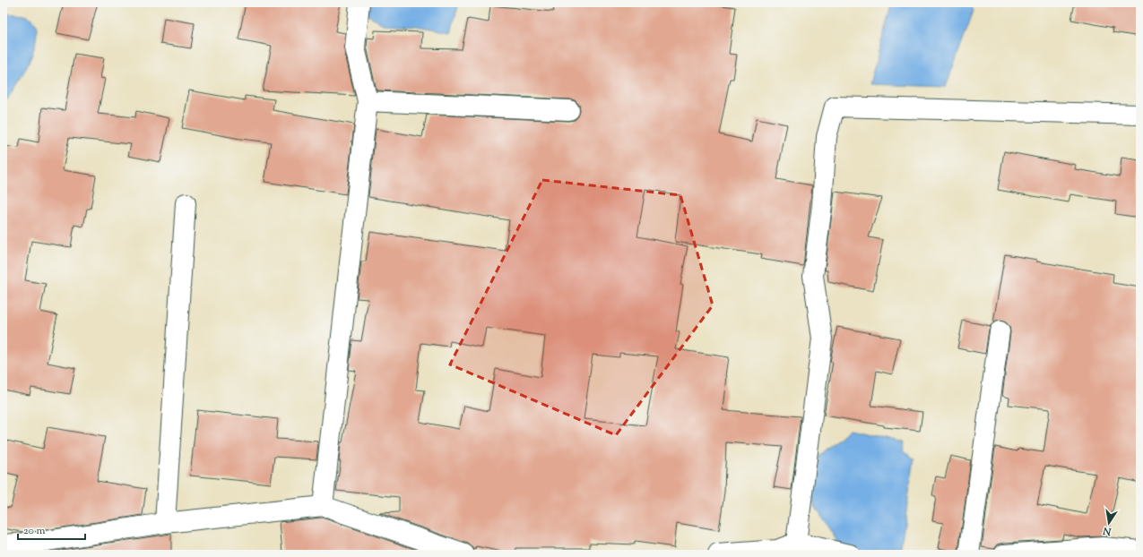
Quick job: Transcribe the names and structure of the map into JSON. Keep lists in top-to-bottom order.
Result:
{
  "scale_bar": "20 m",
  "north": "bottom"
}
